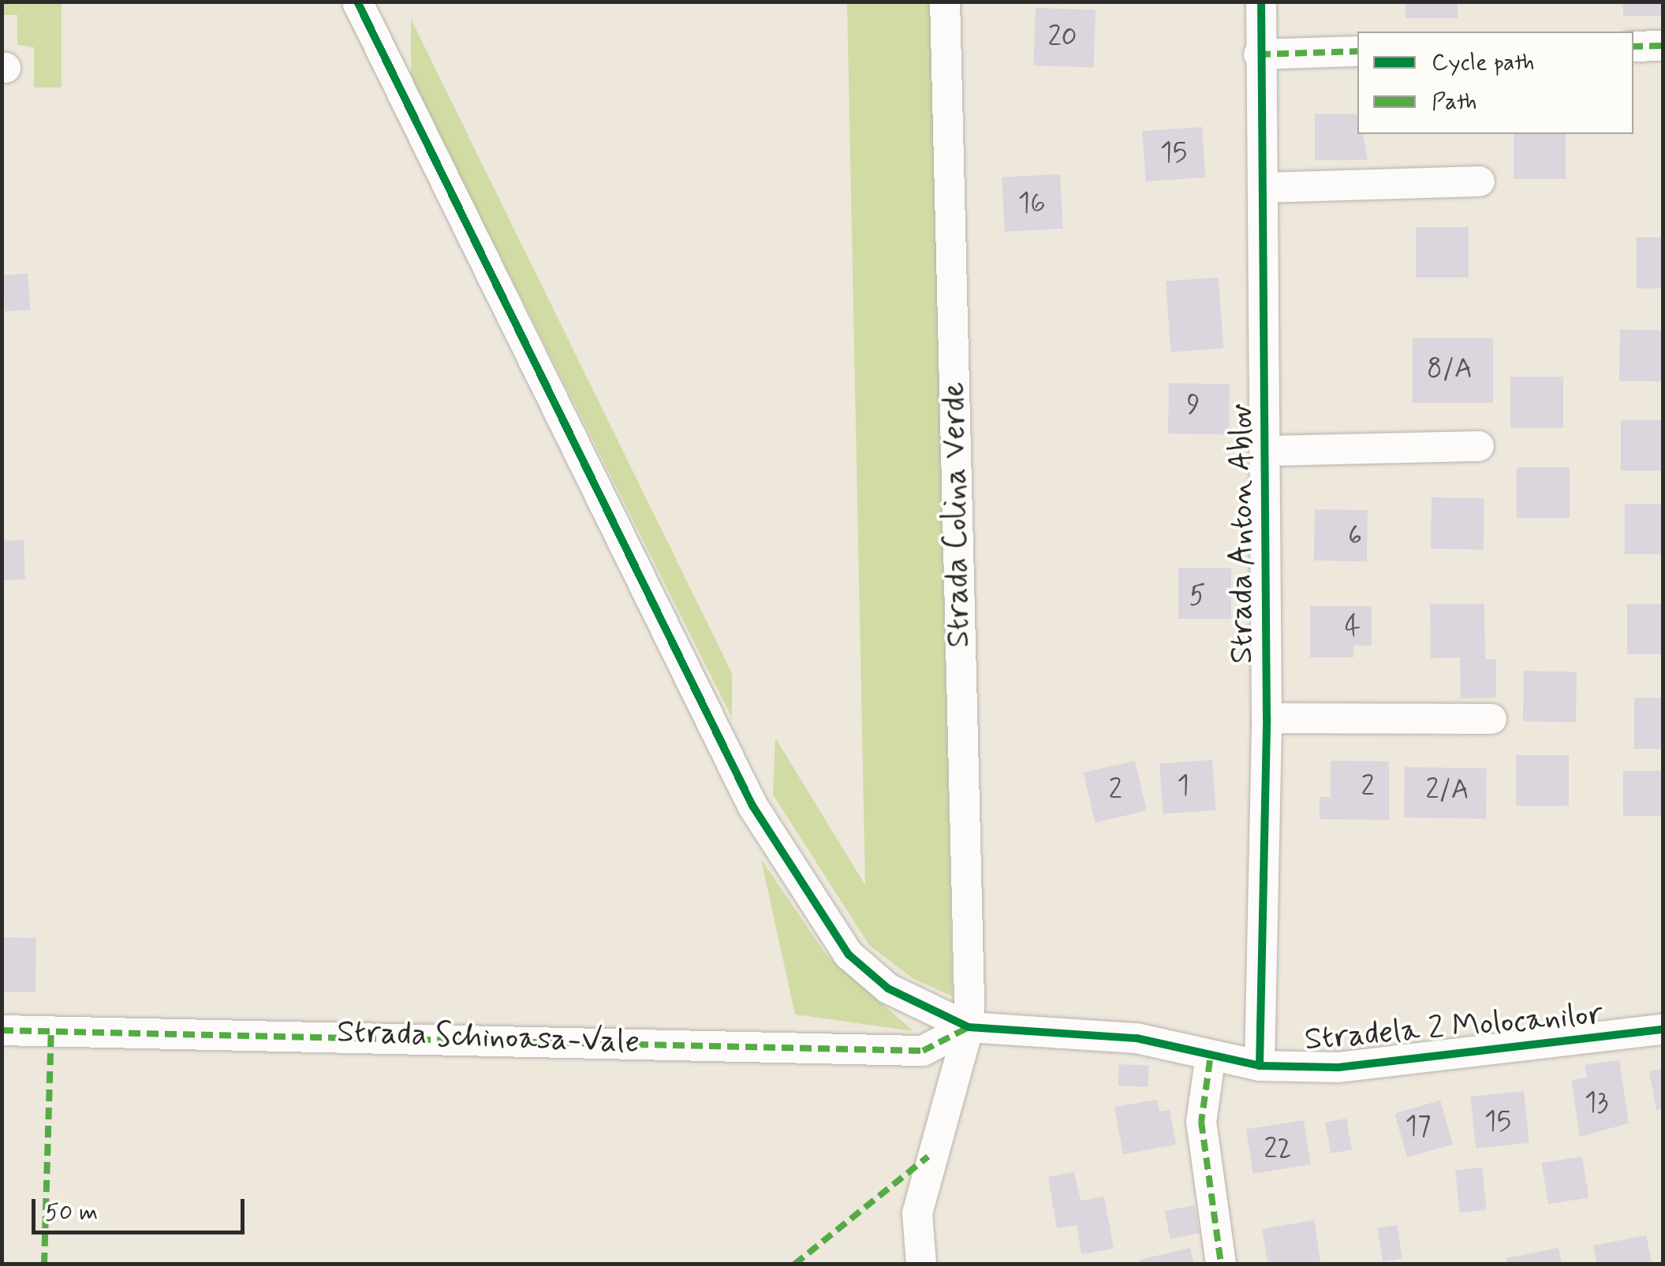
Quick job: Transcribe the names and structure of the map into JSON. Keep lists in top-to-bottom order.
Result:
{
  "streets": {
    "street": [
      "Strada Colina Verde",
      "Strada Anton Ablov",
      "Stradela 2 Molocanilor",
      "Strada Schinoasa-Vale"
    ]
  },
  "crossings": [
    ["Strada Colina Verde", "Stradela 2 Molocanilor"],
    ["Strada Colina Verde", "Strada Schinoasa-Vale"],
    ["Strada Anton Ablov", "Stradela 2 Molocanilor"],
    ["Stradela 2 Molocanilor", "Strada Schinoasa-Vale"]
  ],
  "house_numbers": [
    "20",
    "15",
    "16",
    "8/A",
    "9",
    "6",
    "5",
    "4",
    "1",
    "2",
    "2",
    "2/A",
    "13",
    "15",
    "17",
    "22"
  ],
  "legend": ["Cycle path", "Path"],
  "scale_bar": "50 m"
}
